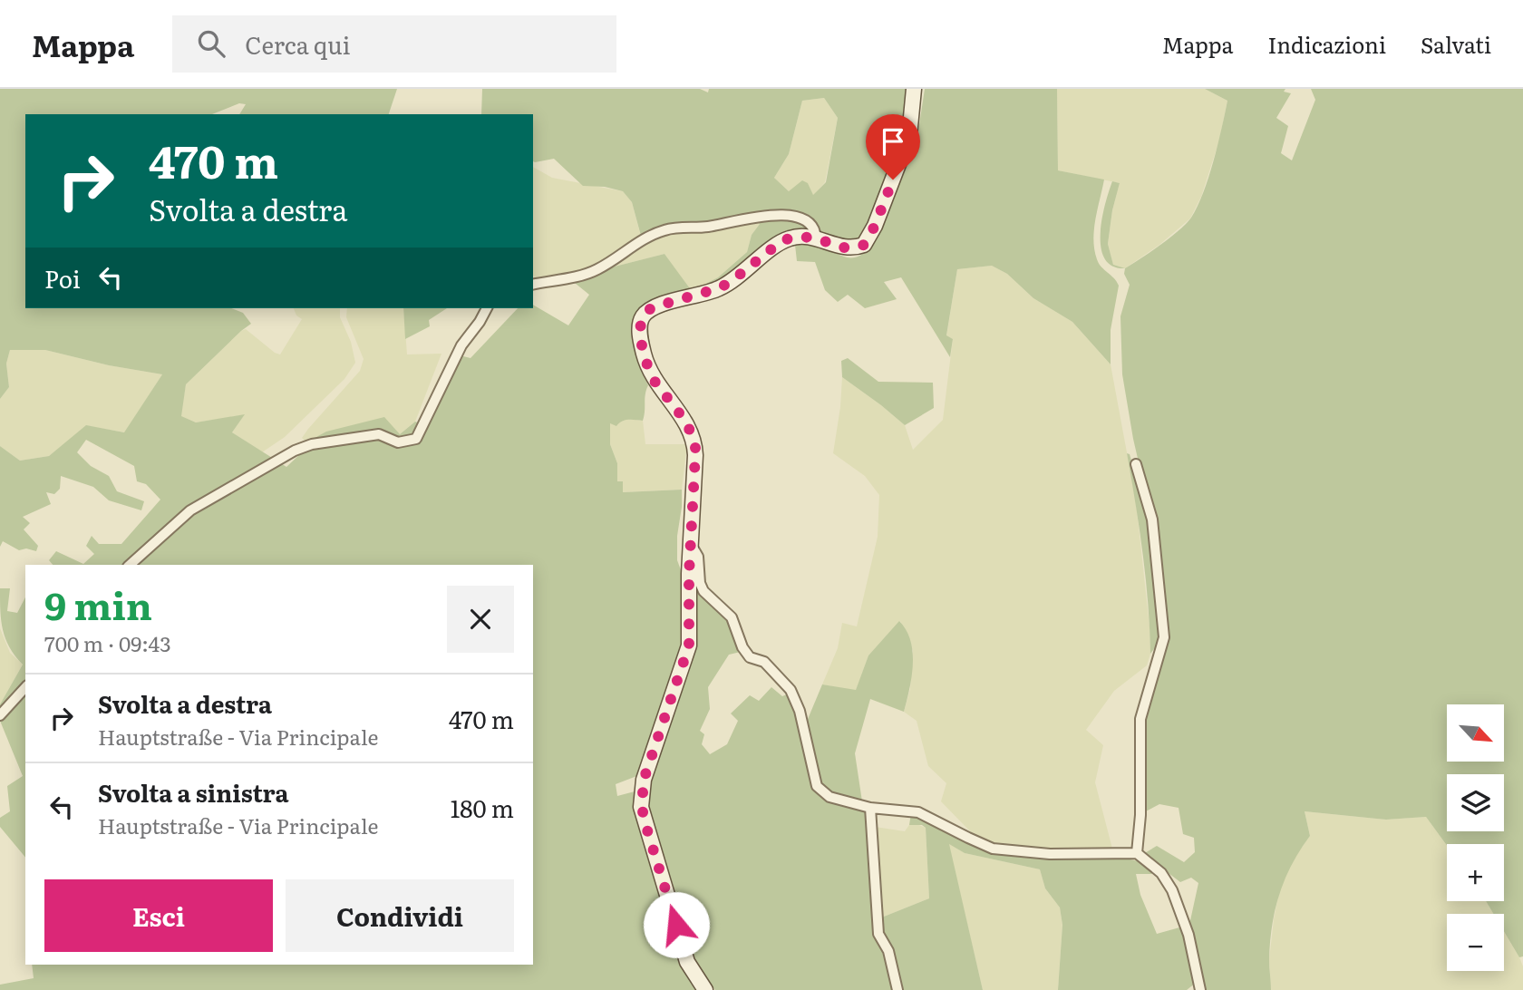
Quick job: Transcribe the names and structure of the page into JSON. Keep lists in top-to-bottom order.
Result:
{
  "north": "bottom right",
  "page": {
    "header": "Mappa",
    "search": "Cerca qui",
    "nav": ["Mappa", "Indicazioni", "Salvati"],
    "turn": ["470 m", "Svolta a destra"],
    "then": "Poi",
    "heading": ["9 min", "700 m · 09:43"],
    "list": [
      {
        "name": "Svolta a destra",
        "note": "Hauptstraße - Via Principale",
        "value": "470 m"
      },
      {
        "name": "Svolta a sinistra",
        "note": "Hauptstraße - Via Principale",
        "value": "180 m"
      }
    ],
    "map_buttons": ["+", "−"],
    "buttons": ["Esci", "Condividi"]
  }
}
